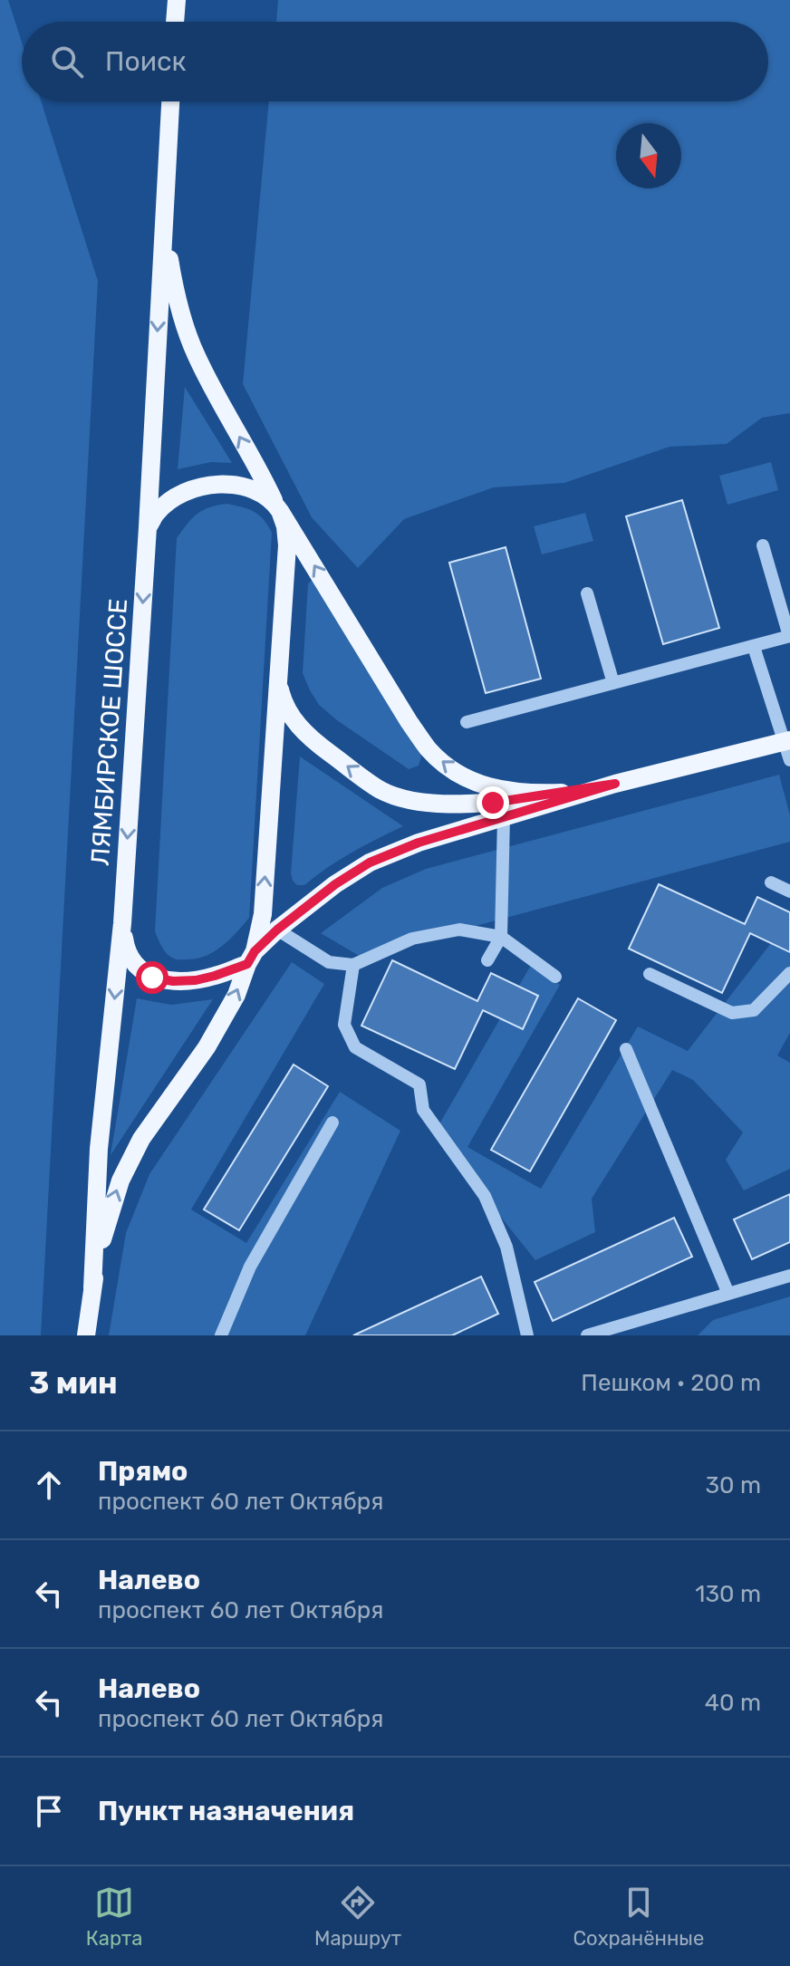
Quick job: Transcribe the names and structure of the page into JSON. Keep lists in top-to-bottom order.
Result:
{
  "streets": {
    "main road": ["ЛЯМБИРСКОЕ ШОССЕ"]
  },
  "north": "bottom",
  "page": {
    "search": "Поиск",
    "heading": ["3 мин", "Пешком · 200 m"],
    "list": [
      ["Прямо", "проспект 60 лет Октября", "30 m"],
      ["Налево", "проспект 60 лет Октября", "130 m"],
      ["Налево", "проспект 60 лет Октября", "40 m"],
      "Пункт назначения"
    ],
    "nav": ["Карта", "Маршрут", "Сохранённые"]
  }
}
